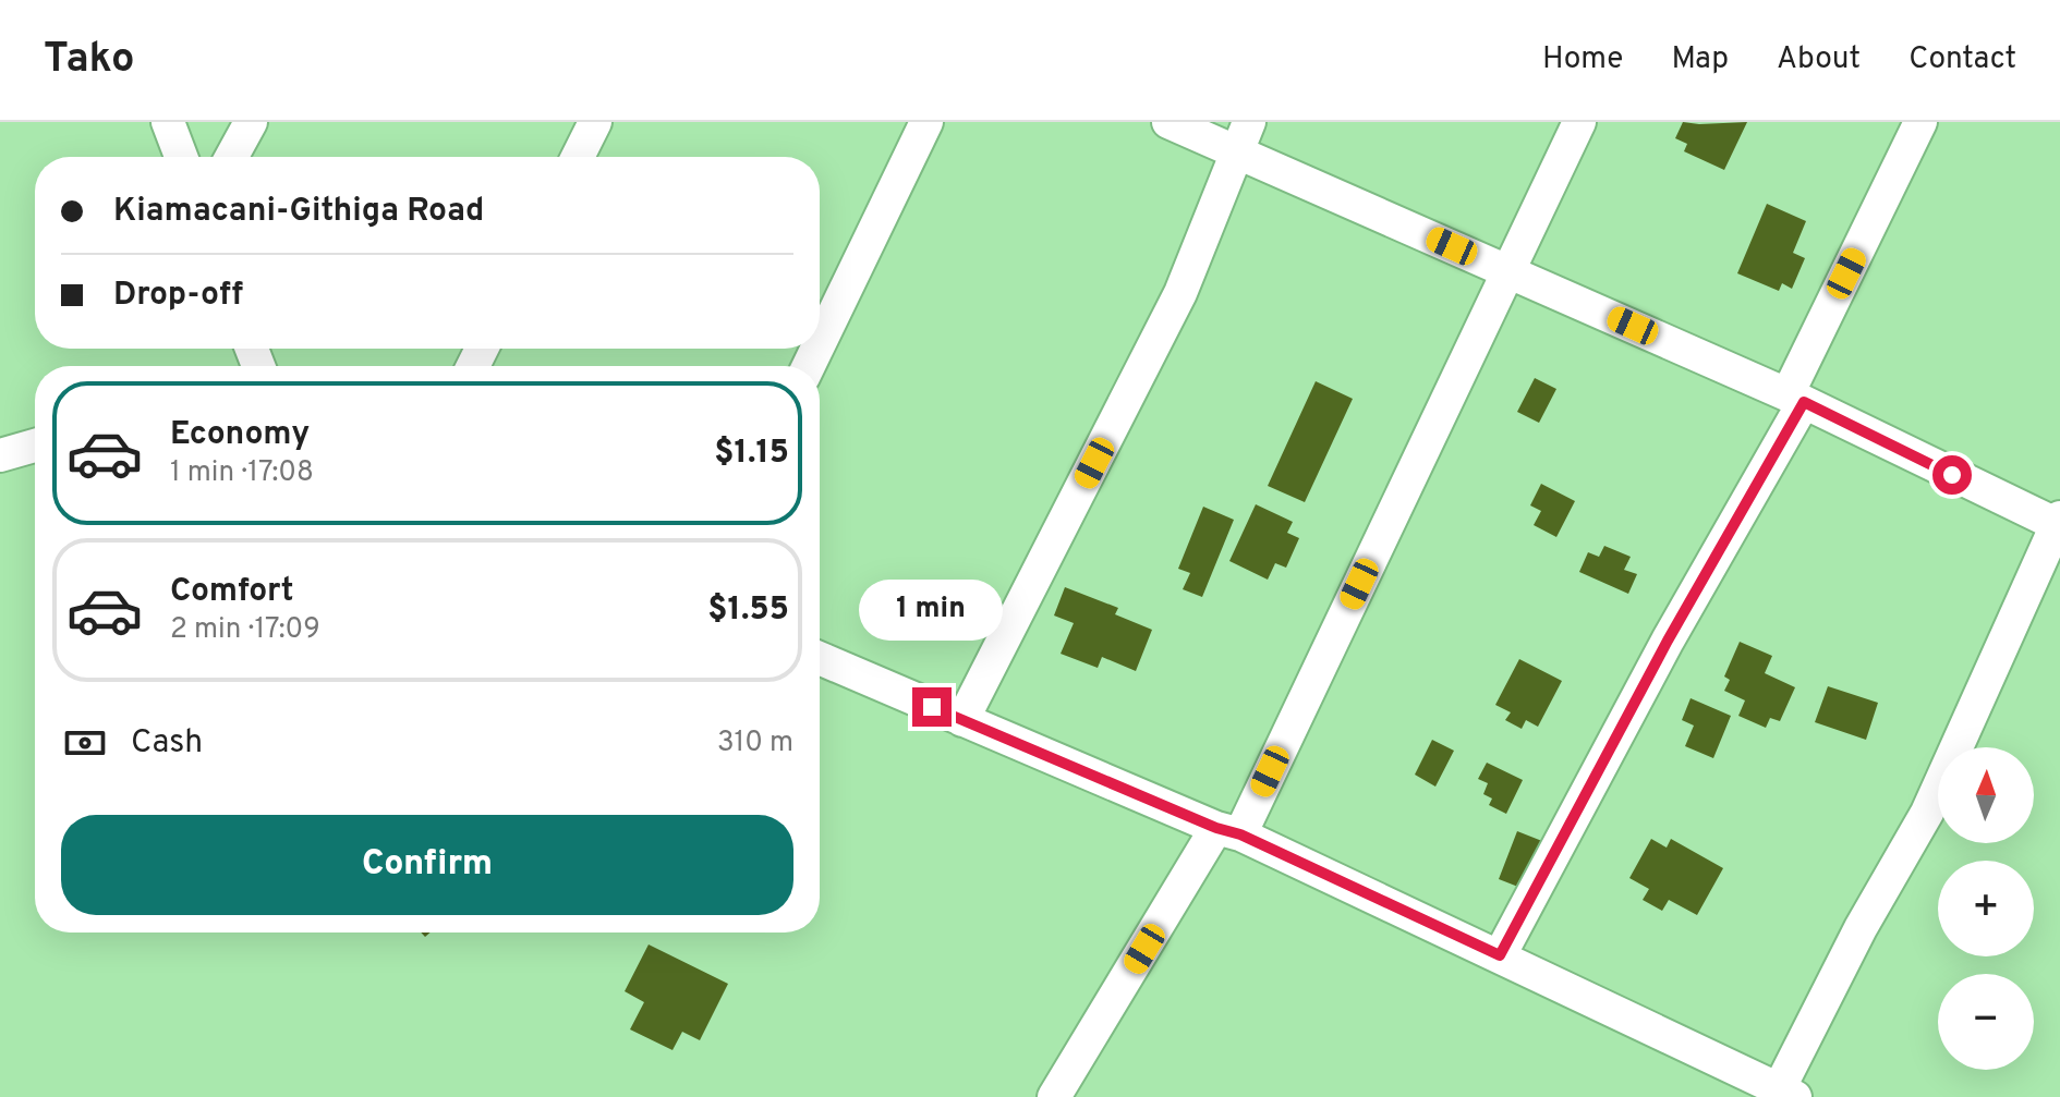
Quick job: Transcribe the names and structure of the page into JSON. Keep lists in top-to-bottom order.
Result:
{
  "north": "top",
  "page": {
    "header": "Tako",
    "nav": [
      "Home",
      "Map",
      "About",
      "Contact"
    ],
    "banner": ["Kiamacani-Githiga Road", "Drop-off"],
    "list": [
      {
        "name": "Economy",
        "note": "1 min · 17:08",
        "value": "$1.15"
      },
      {
        "name": "Comfort",
        "note": "2 min · 17:09",
        "value": "$1.55"
      }
    ],
    "bubble": "1 min",
    "pay": ["Cash", "310 m"],
    "map_buttons": ["+", "−"],
    "buttons": "Confirm"
  }
}
